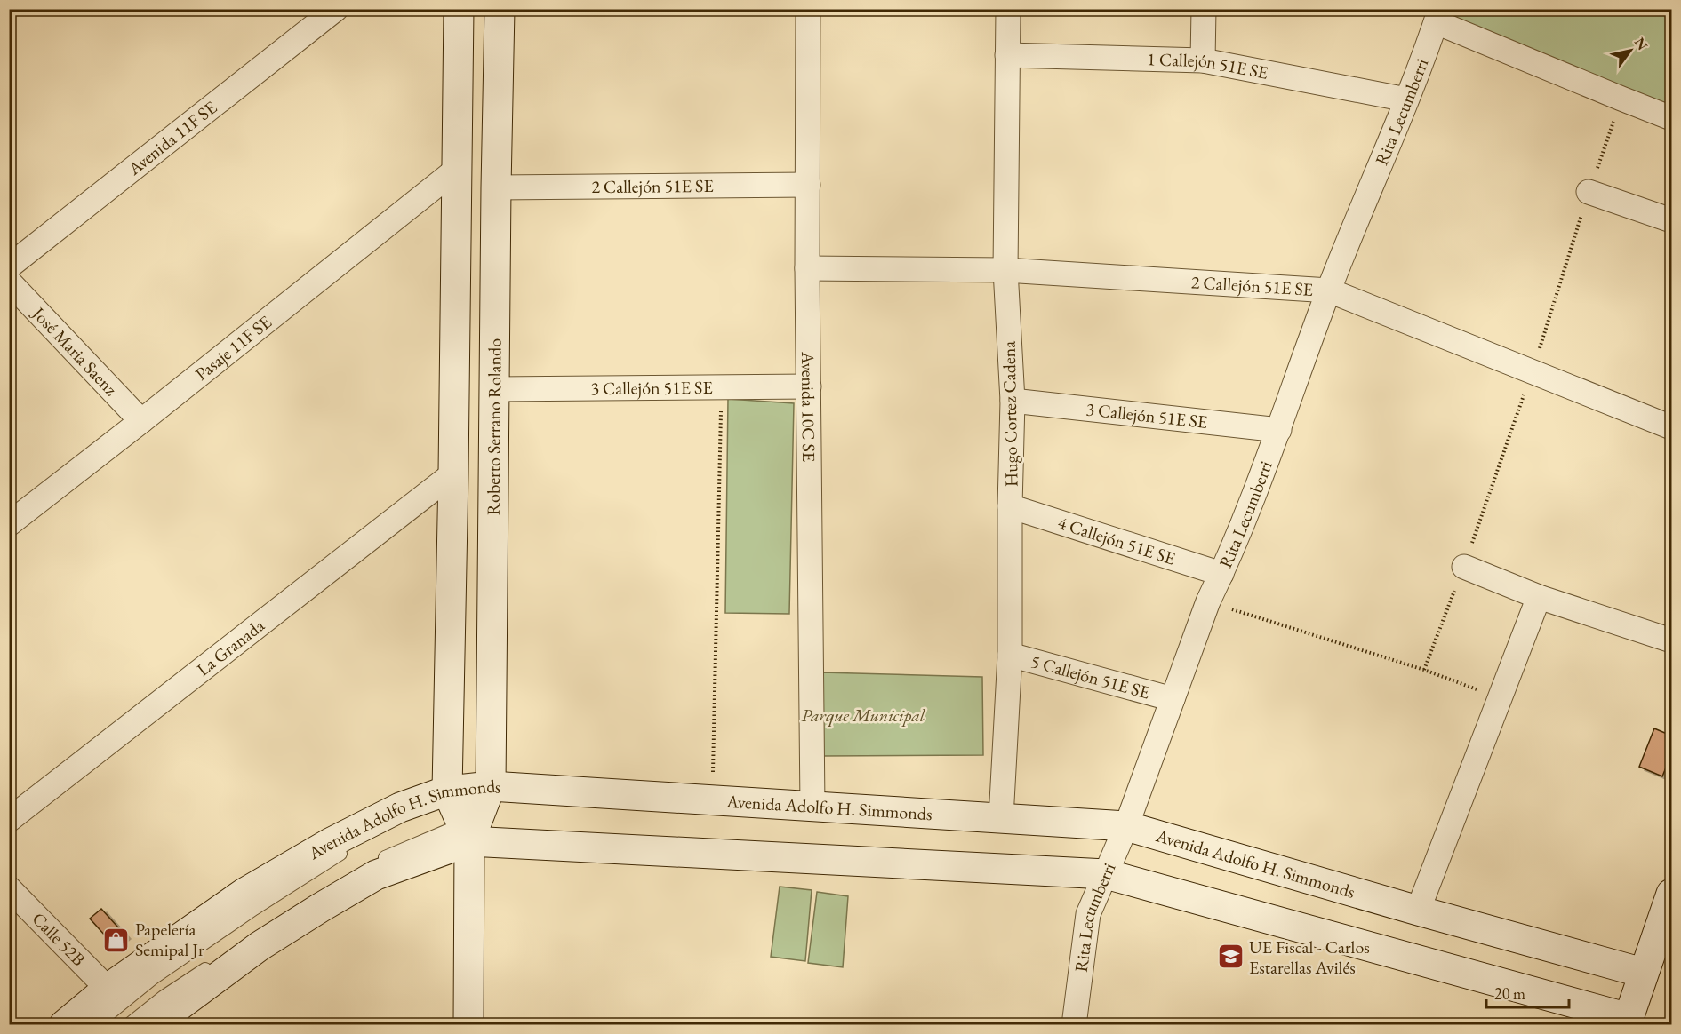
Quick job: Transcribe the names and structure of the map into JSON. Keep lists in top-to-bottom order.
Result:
{
  "streets": {
    "street": [
      "1 Callejón 51E SE",
      "Rita Lecumberri",
      "Avenida 11F SE",
      "2 Callejón 51E SE",
      "Pasaje 11F SE",
      "José Maria Saenz",
      "3 Callejón 51E SE",
      "Avenida 10C SE",
      "Hugo Cortez Cadena",
      "Roberto Serrano Rolando",
      "4 Callejón 51E SE",
      "La Granada",
      "5 Callejón 51E SE",
      "Avenida Adolfo H. Simmonds",
      "Calle 52B"
    ]
  },
  "crossings": [
    ["1 Callejón 51E SE", "Rita Lecumberri"],
    ["1 Callejón 51E SE", "Hugo Cortez Cadena"],
    ["Rita Lecumberri", "2 Callejón 51E SE"],
    ["Rita Lecumberri", "3 Callejón 51E SE"],
    ["Rita Lecumberri", "4 Callejón 51E SE"],
    ["Rita Lecumberri", "5 Callejón 51E SE"],
    ["Rita Lecumberri", "Avenida Adolfo H. Simmonds"],
    ["2 Callejón 51E SE", "Avenida 10C SE"],
    ["2 Callejón 51E SE", "Hugo Cortez Cadena"],
    ["2 Callejón 51E SE", "Roberto Serrano Rolando"],
    ["Pasaje 11F SE", "José Maria Saenz"],
    ["Pasaje 11F SE", "Roberto Serrano Rolando"],
    ["3 Callejón 51E SE", "Avenida 10C SE"],
    ["3 Callejón 51E SE", "Hugo Cortez Cadena"],
    ["3 Callejón 51E SE", "Roberto Serrano Rolando"],
    ["Avenida 10C SE", "Avenida Adolfo H. Simmonds"],
    ["Hugo Cortez Cadena", "4 Callejón 51E SE"],
    ["Hugo Cortez Cadena", "5 Callejón 51E SE"],
    ["Hugo Cortez Cadena", "Avenida Adolfo H. Simmonds"],
    ["Roberto Serrano Rolando", "La Granada"],
    ["Roberto Serrano Rolando", "Avenida Adolfo H. Simmonds"],
    ["Avenida Adolfo H. Simmonds", "Calle 52B"]
  ],
  "parks": ["Parque Municipal"],
  "places": {
    "shop": ["Papelería Semipal Jr"],
    "school or university": ["UE Fiscal - Carlos Estarellas Avilés"]
  },
  "scale_bar": "20 m",
  "north": "top right"
}
